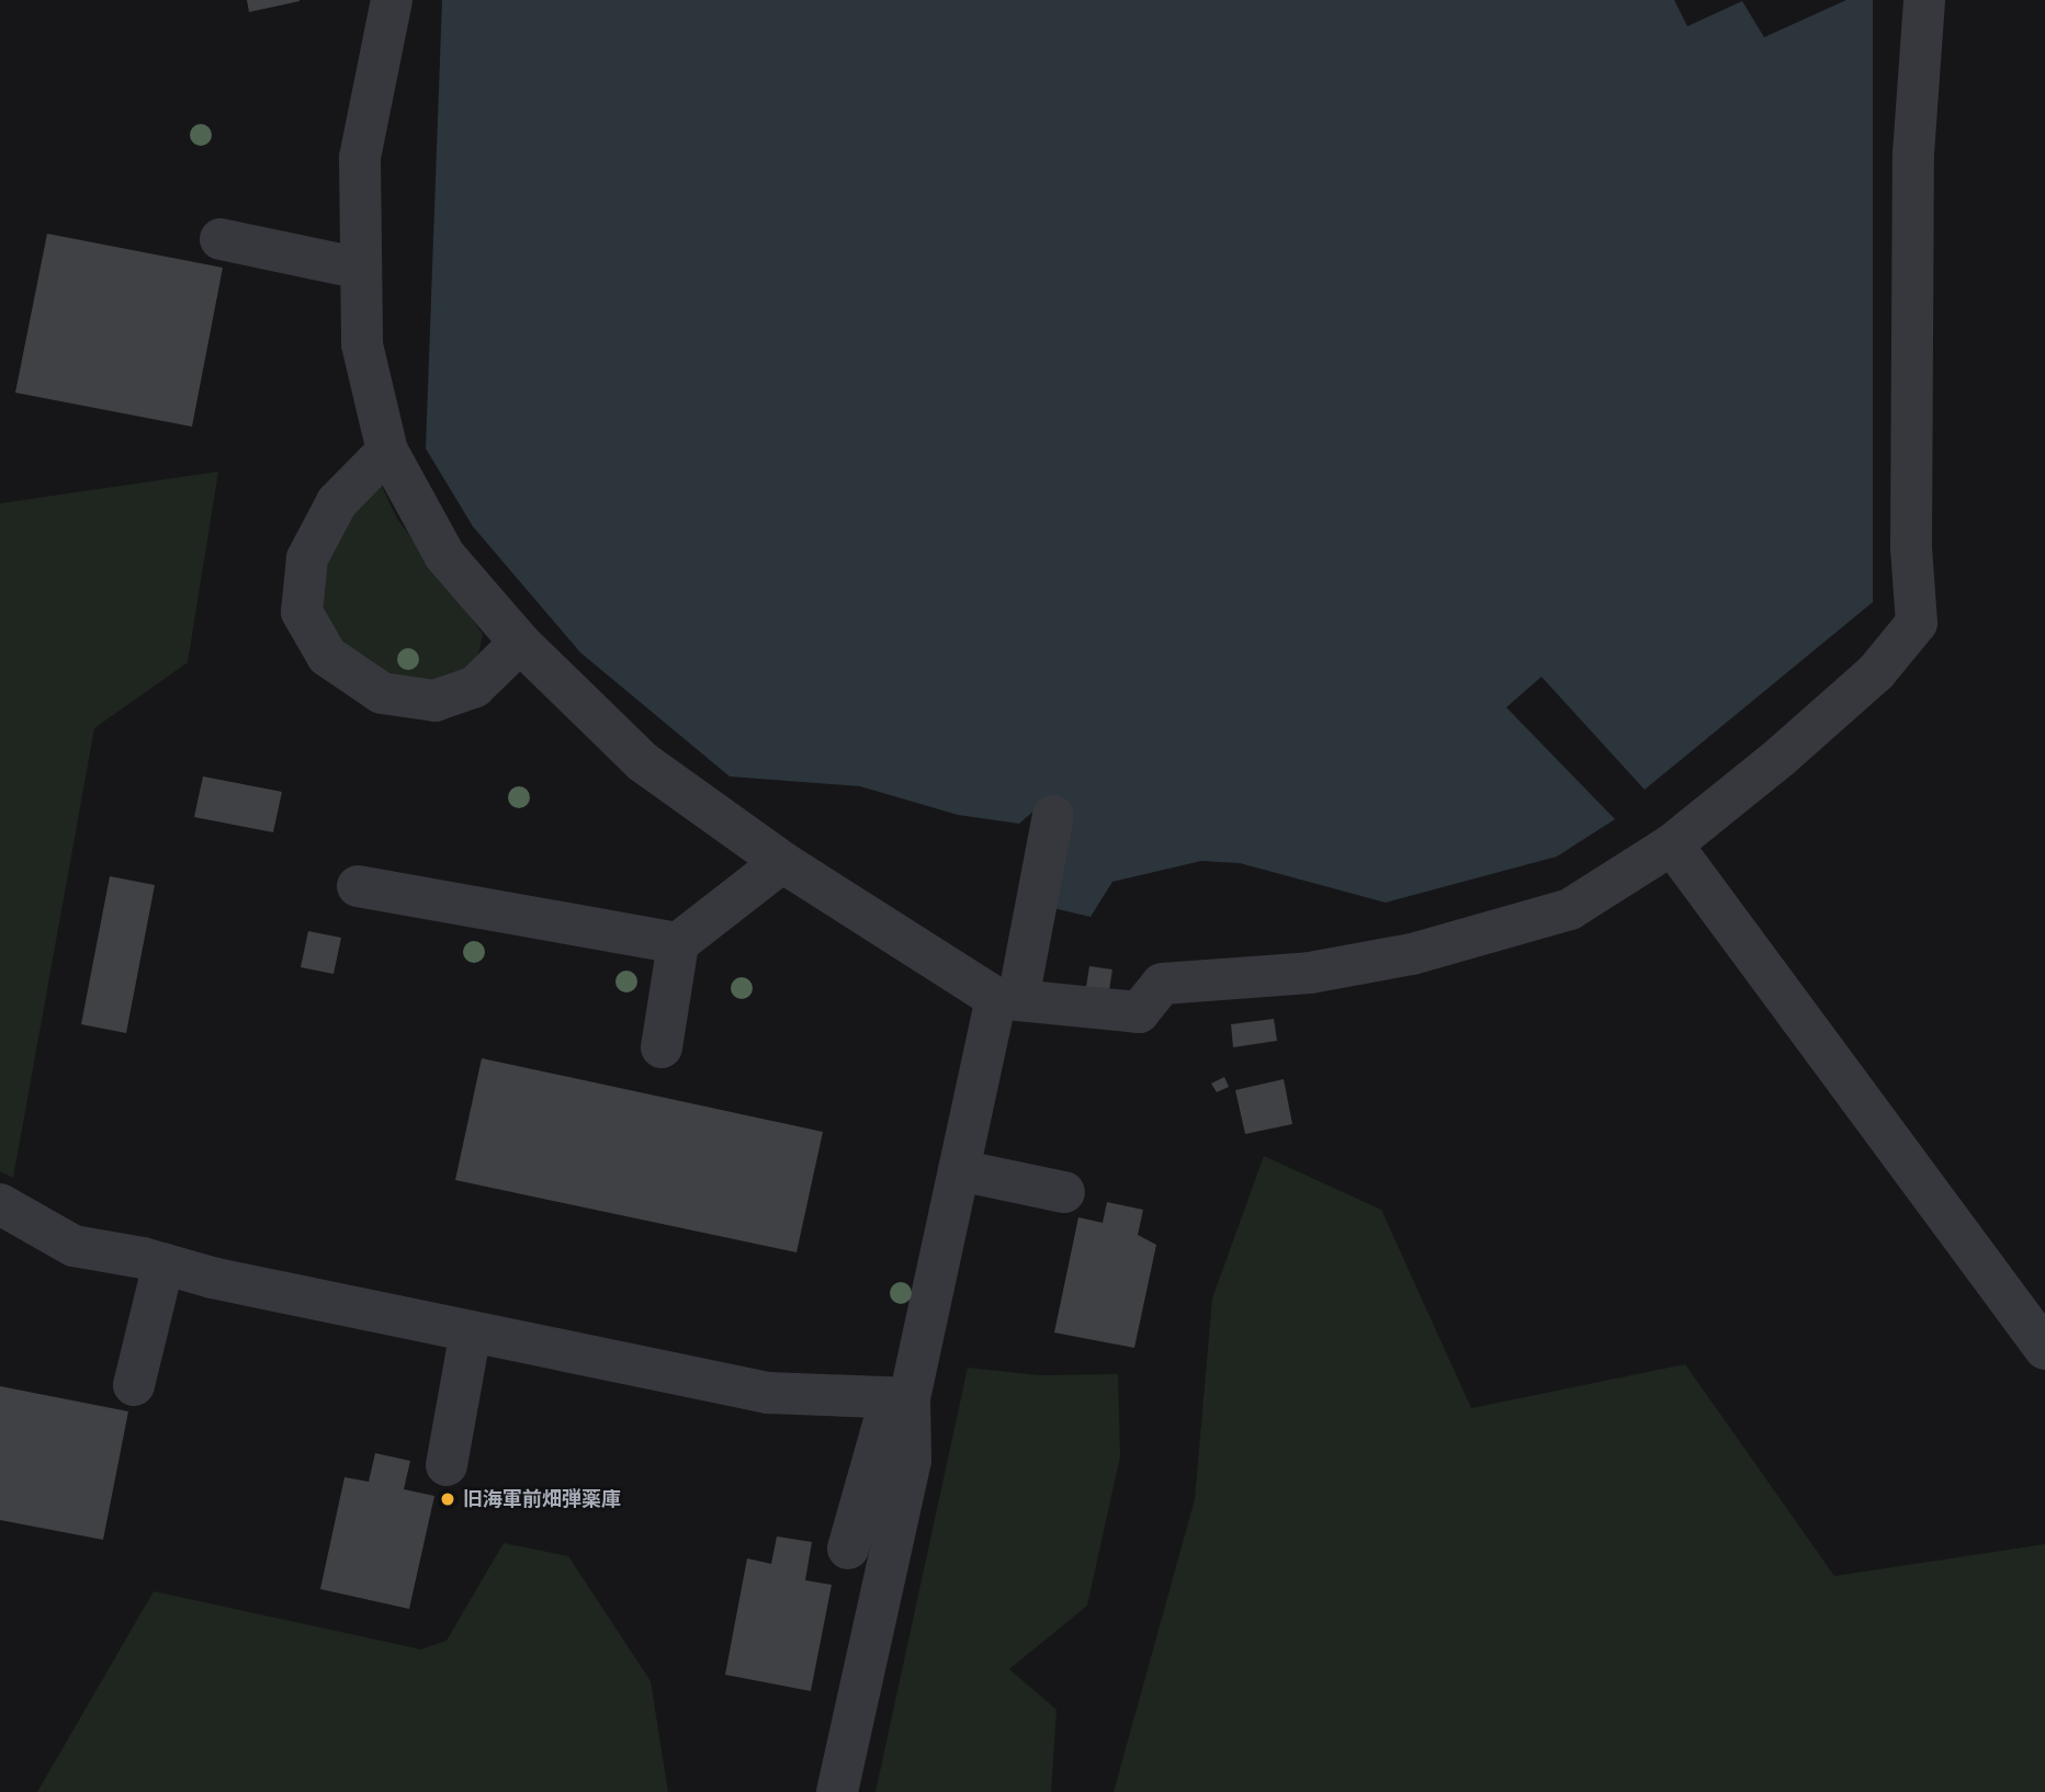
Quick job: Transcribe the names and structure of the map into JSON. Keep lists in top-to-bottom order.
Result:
{
  "places": ["旧海軍前畑弾薬庫"]
}
